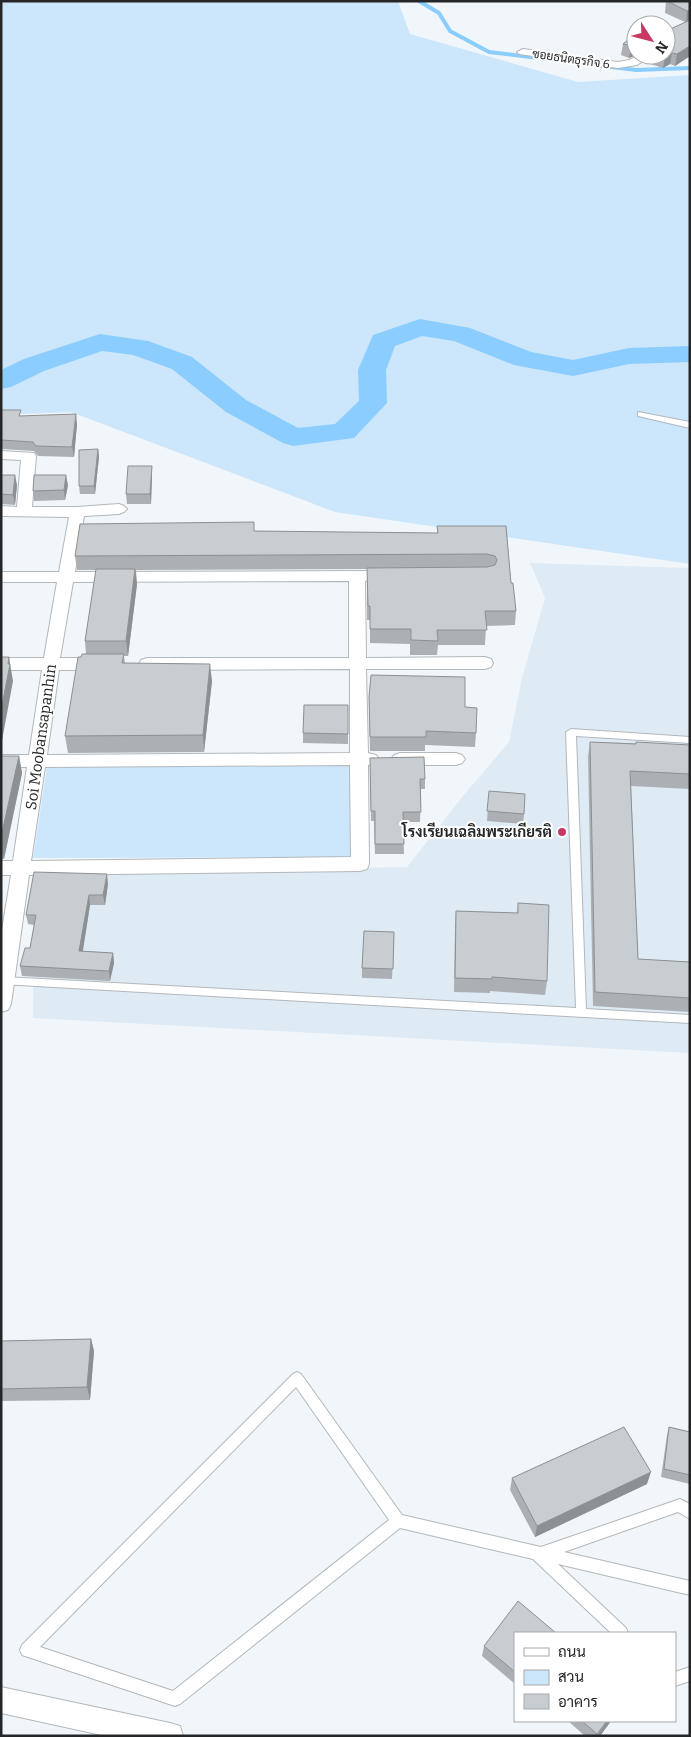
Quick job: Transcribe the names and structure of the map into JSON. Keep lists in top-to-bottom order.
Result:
{
  "streets": {
    "street": ["ซอยธนิตธุรกิจ 6", "Soi Moobansapanhin"]
  },
  "places": ["โรงเรียนเฉลิมพระเกียรติ"],
  "legend": ["ถนน", "สวน", "อาคาร"],
  "north": "bottom right"
}
